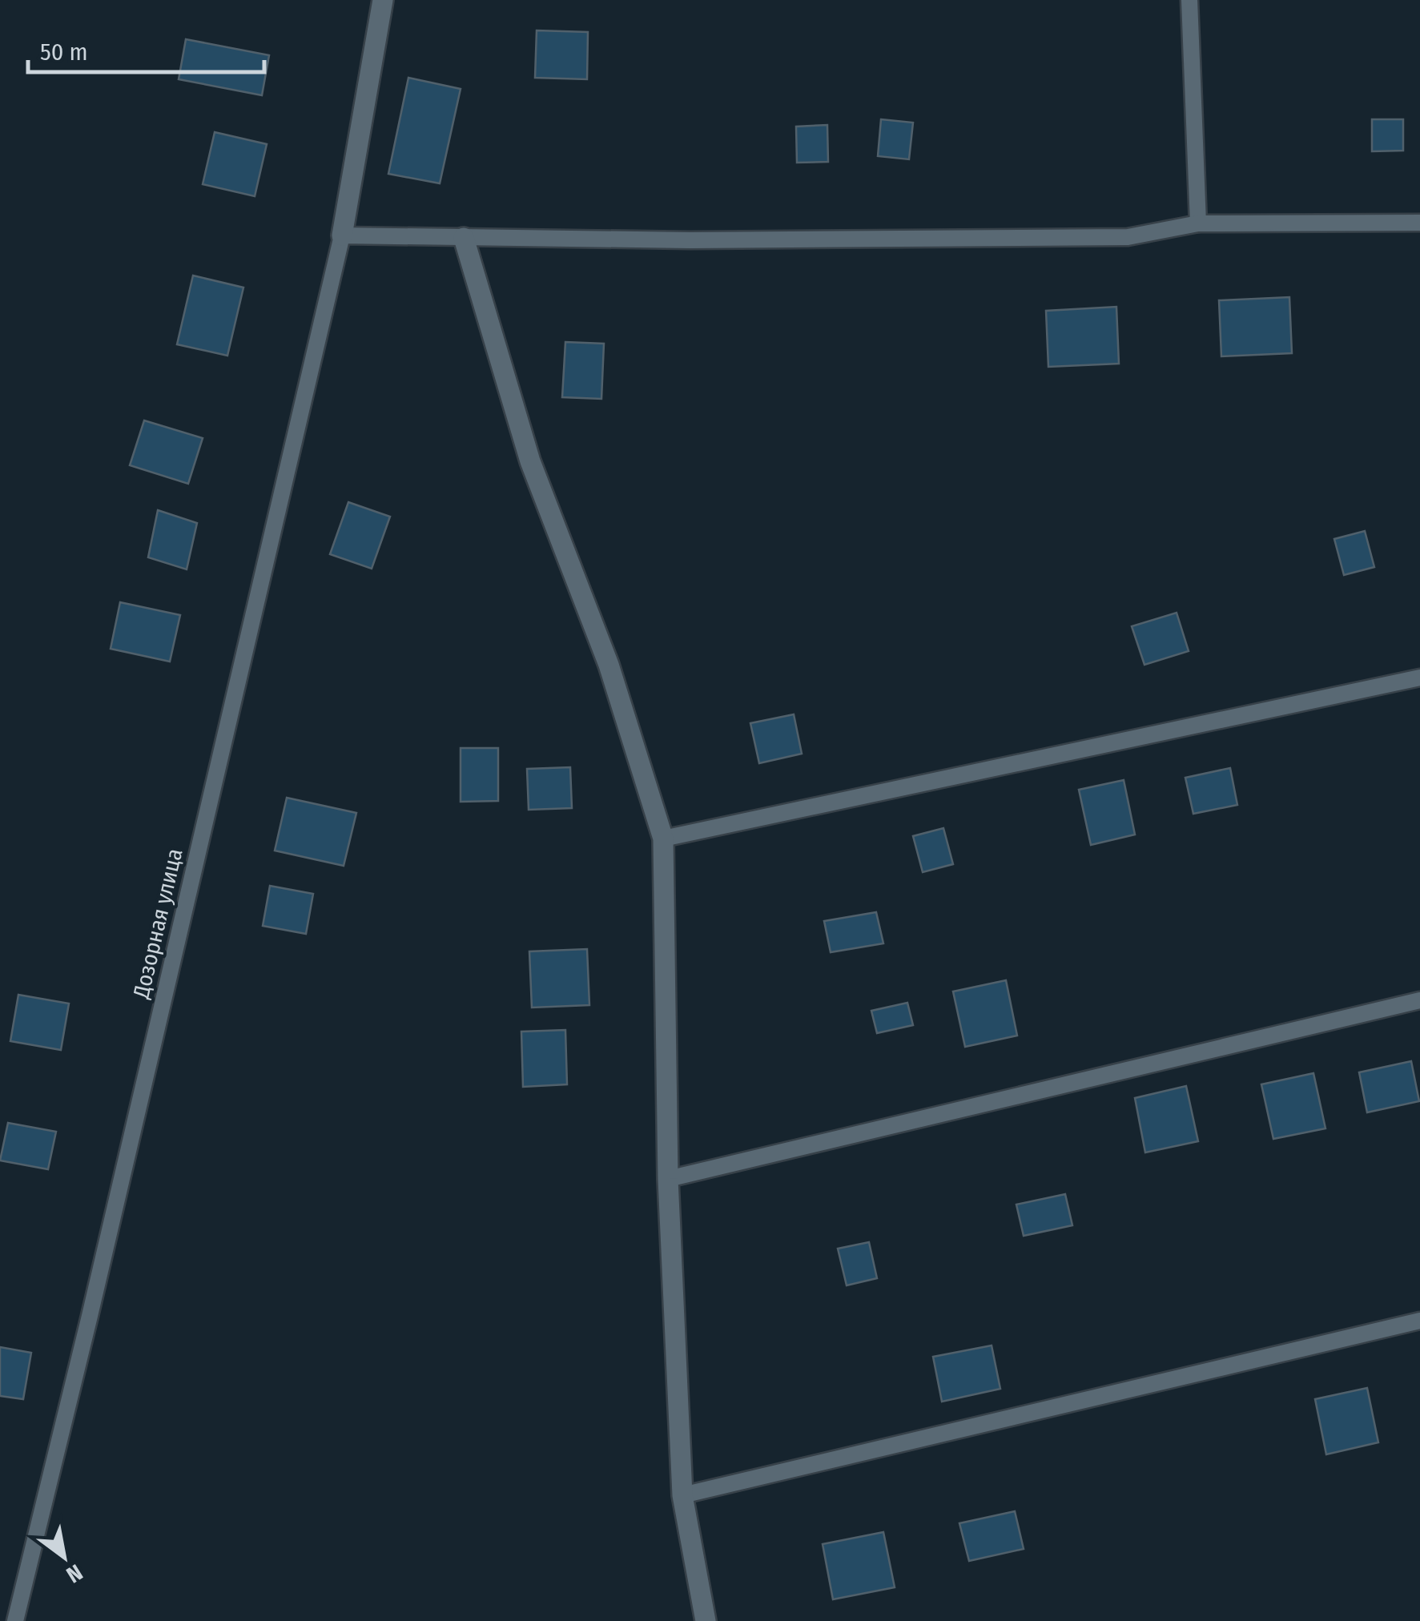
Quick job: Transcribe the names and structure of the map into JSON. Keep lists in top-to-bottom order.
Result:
{
  "streets": {
    "lane": ["Дозорная улица"]
  },
  "scale_bar": "50 m",
  "north": "bottom right"
}
